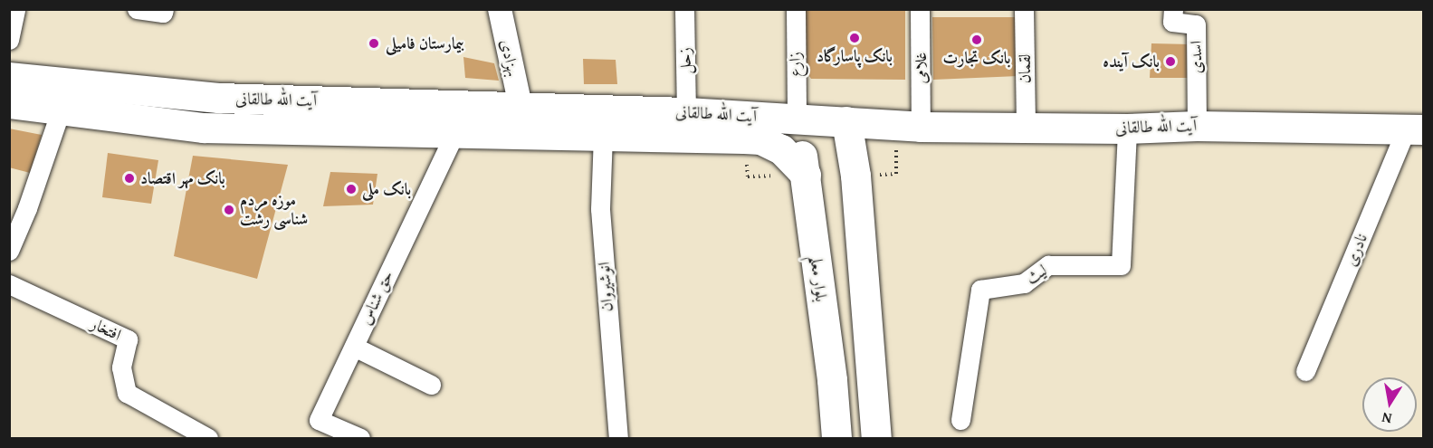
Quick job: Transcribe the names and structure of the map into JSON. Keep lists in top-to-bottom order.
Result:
{
  "streets": {
    "main road": ["آیت الله طالقانی", "بلوار معلم"],
    "street": [
      "اسدی",
      "بهزادی",
      "زحل",
      "زارع",
      "غلامی",
      "لقمان",
      "نادری",
      "لیث",
      "انوشیروان",
      "حق شناس",
      "افتخار"
    ]
  },
  "crossings": [
    ["اسدی", "آیت الله طالقانی"],
    ["بهزادی", "آیت الله طالقانی"],
    ["زحل", "آیت الله طالقانی"],
    ["زارع", "آیت الله طالقانی"],
    ["زارع", "بلوار معلم"],
    ["غلامی", "آیت الله طالقانی"],
    ["لقمان", "آیت الله طالقانی"],
    ["آیت الله طالقانی", "نادری"],
    ["آیت الله طالقانی", "لیث"],
    ["آیت الله طالقانی", "بلوار معلم"],
    ["آیت الله طالقانی", "انوشیروان"],
    ["آیت الله طالقانی", "حق شناس"]
  ],
  "places": [
    "بانک پاسارگاد",
    "بانک تجارت",
    "بیمارستان فامیلی",
    "بانک آینده",
    "بانک مهر اقتصاد",
    "بانک ملی",
    "موزه مردم شناسی رشت"
  ],
  "north": "bottom"
}
